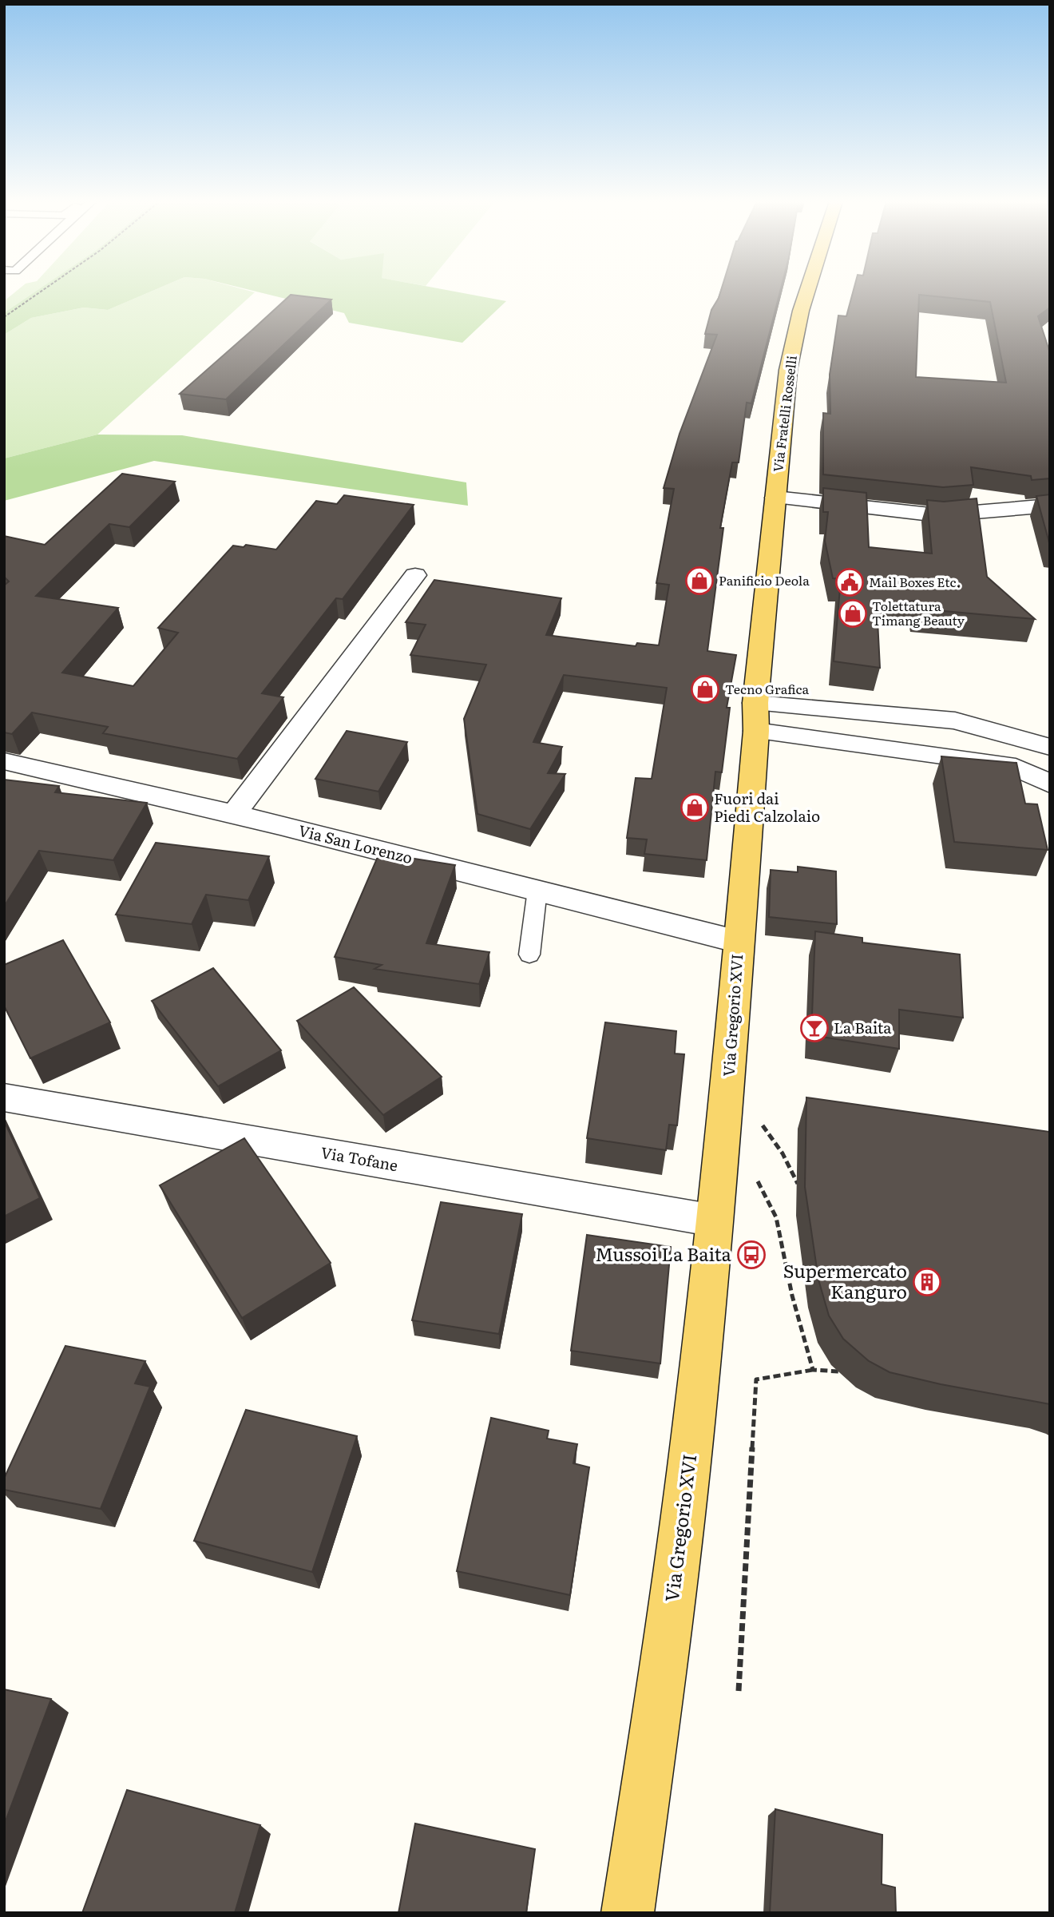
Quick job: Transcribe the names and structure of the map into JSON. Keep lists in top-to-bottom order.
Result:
{
  "streets": {
    "main road": ["Via Fratelli Rosselli", "Via Gregorio XVI"],
    "street": ["Via San Lorenzo", "Via Tofane"]
  },
  "crossings": [
    ["Via Fratelli Rosselli", "Via San Lorenzo"],
    ["Via Fratelli Rosselli", "Via Gregorio XVI"],
    ["Via San Lorenzo", "Via Gregorio XVI"],
    ["Via Gregorio XVI", "Via Tofane"]
  ],
  "places": {
    "shop": [
      "Panificio Deola",
      "Tolettatura Timang Beauty",
      "Tecno Grafica",
      "Fuori dai Piedi Calzolaio"
    ],
    "public building": ["Mail Boxes Etc."],
    "bar": ["La Baita"],
    "bus stop": ["Mussoi La Baita"],
    "building": ["Supermercato Kanguro"]
  }
}
